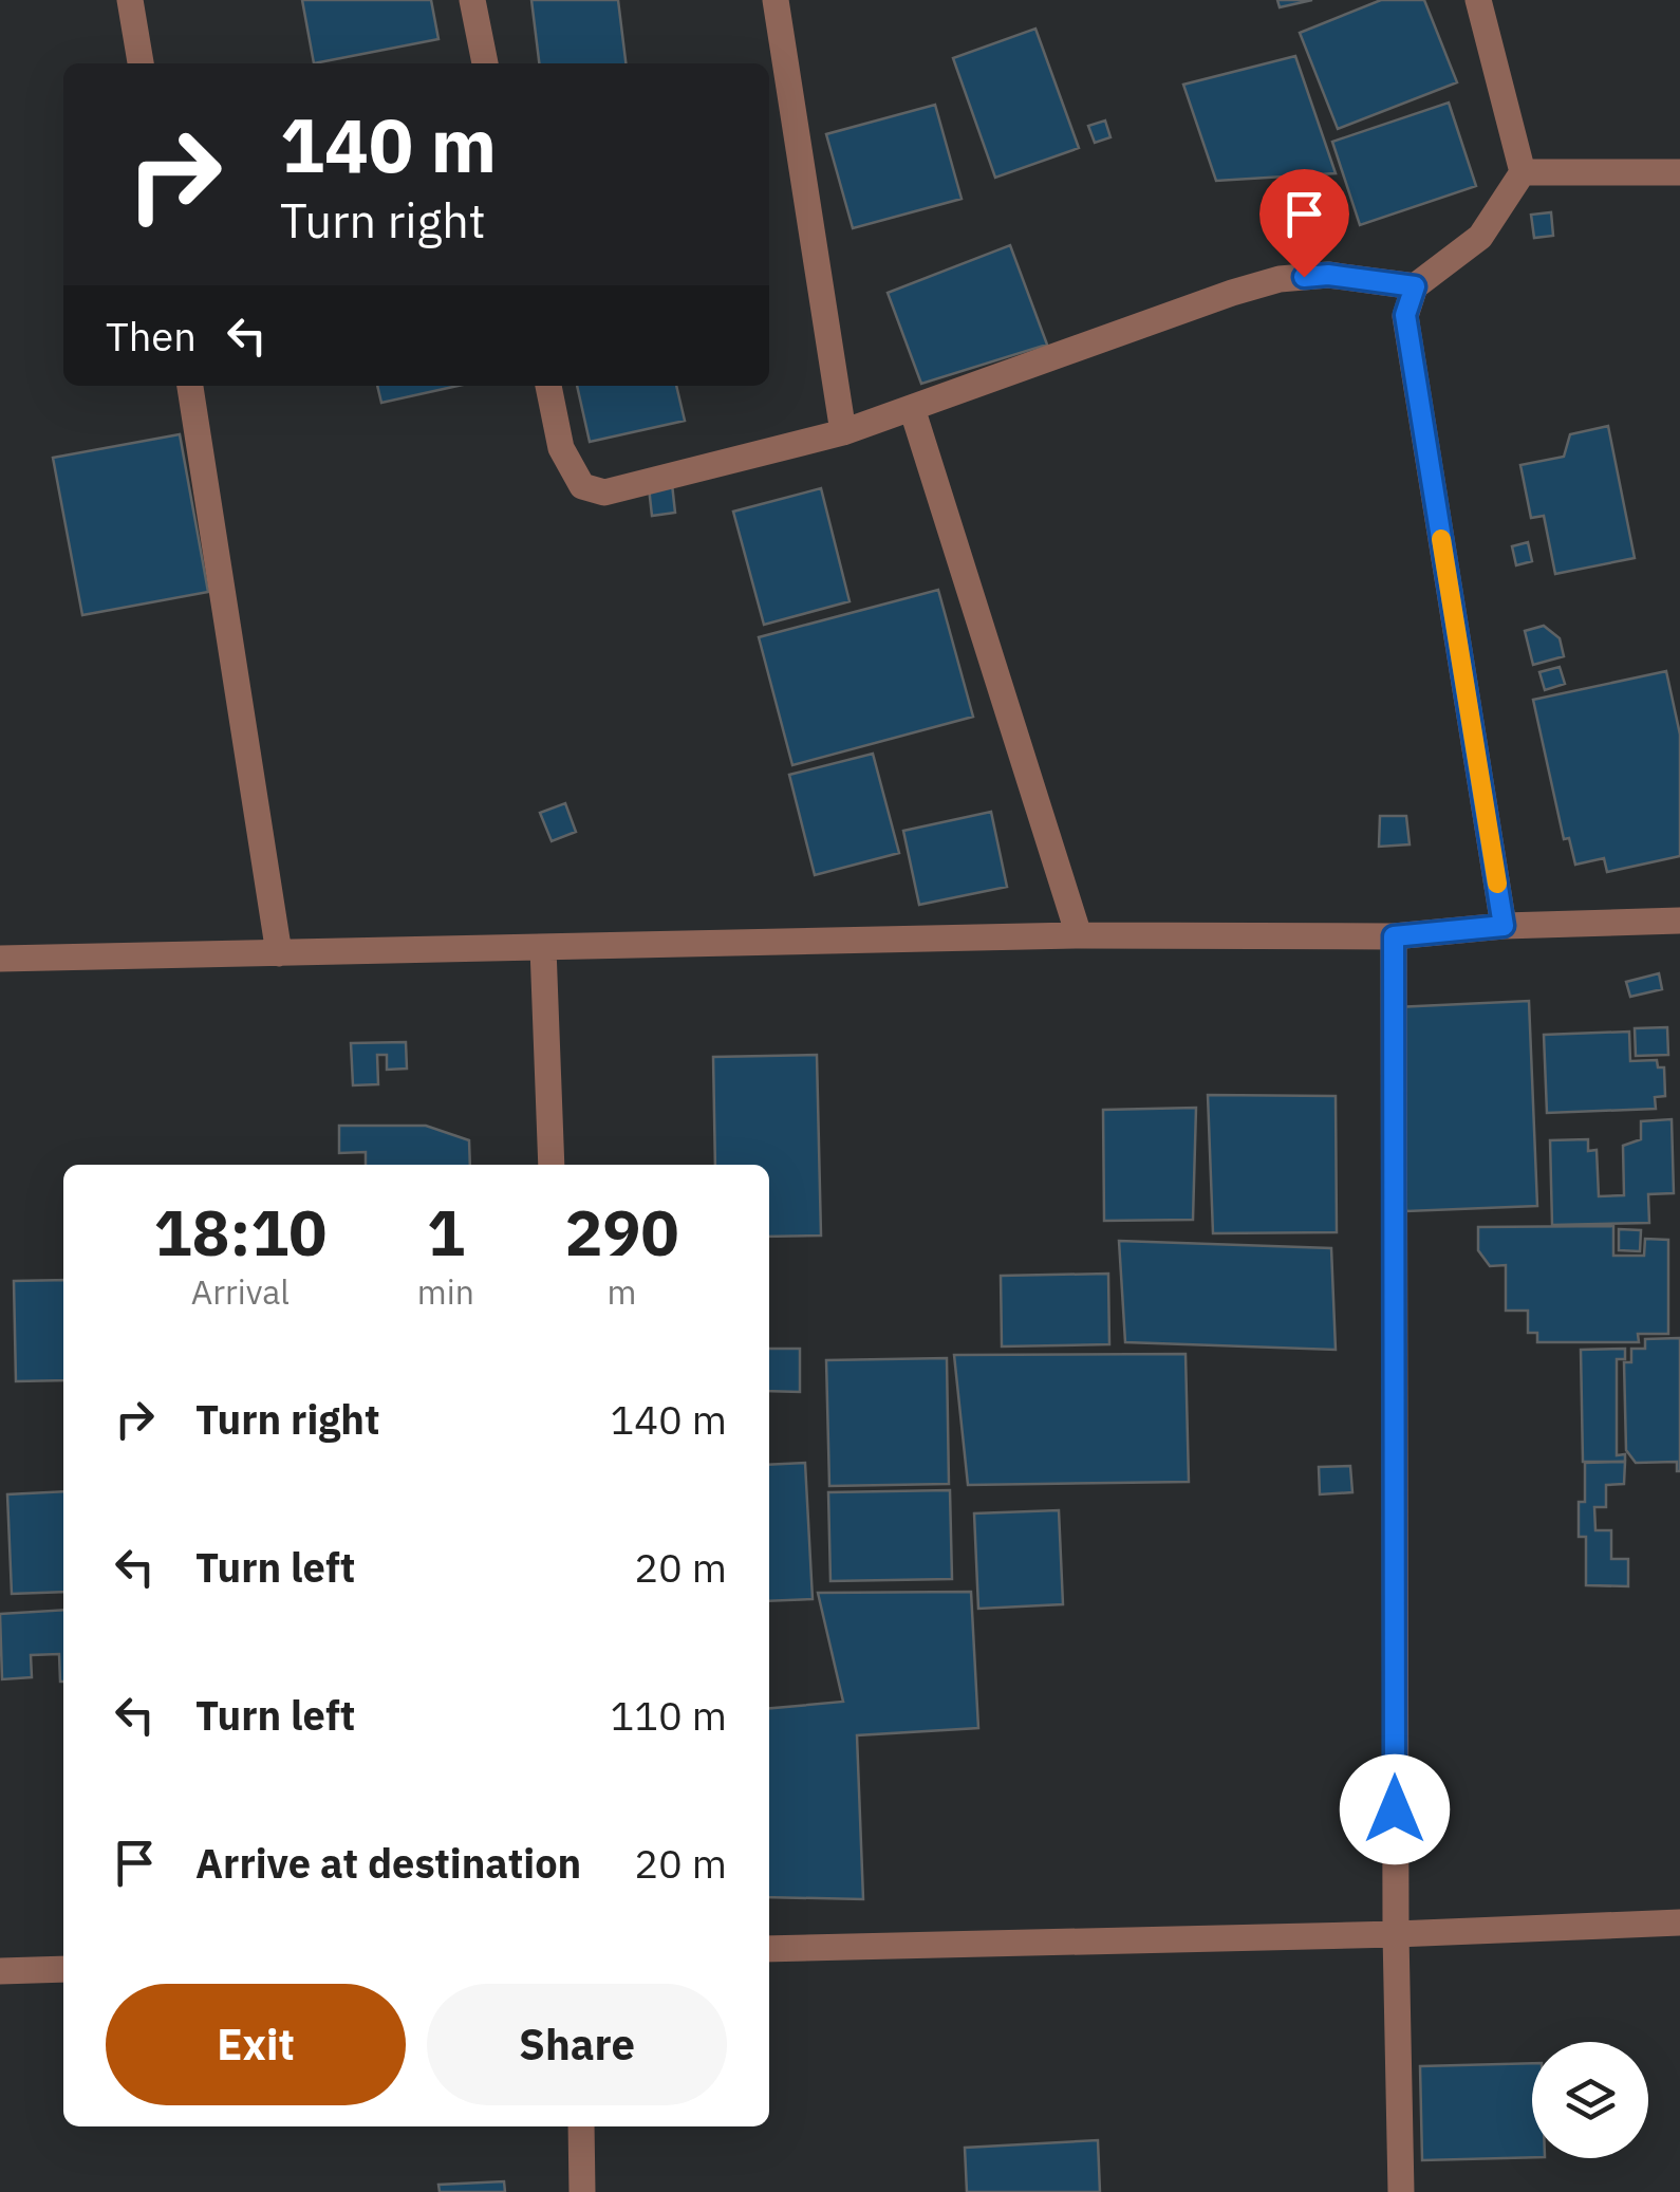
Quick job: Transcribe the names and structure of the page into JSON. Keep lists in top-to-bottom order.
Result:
{
  "page": {
    "turn": ["140 m", "Turn right"],
    "then": "Then",
    "eta": [
      "18:10",
      "Arrival",
      "1",
      "min",
      "290",
      "m"
    ],
    "list": [
      {
        "name": "Turn right",
        "value": "140 m"
      },
      {
        "name": "Turn left",
        "value": "20 m"
      },
      {
        "name": "Turn left",
        "value": "110 m"
      },
      {
        "name": "Arrive at destination",
        "value": "20 m"
      }
    ],
    "buttons": ["Exit", "Share"]
  }
}
